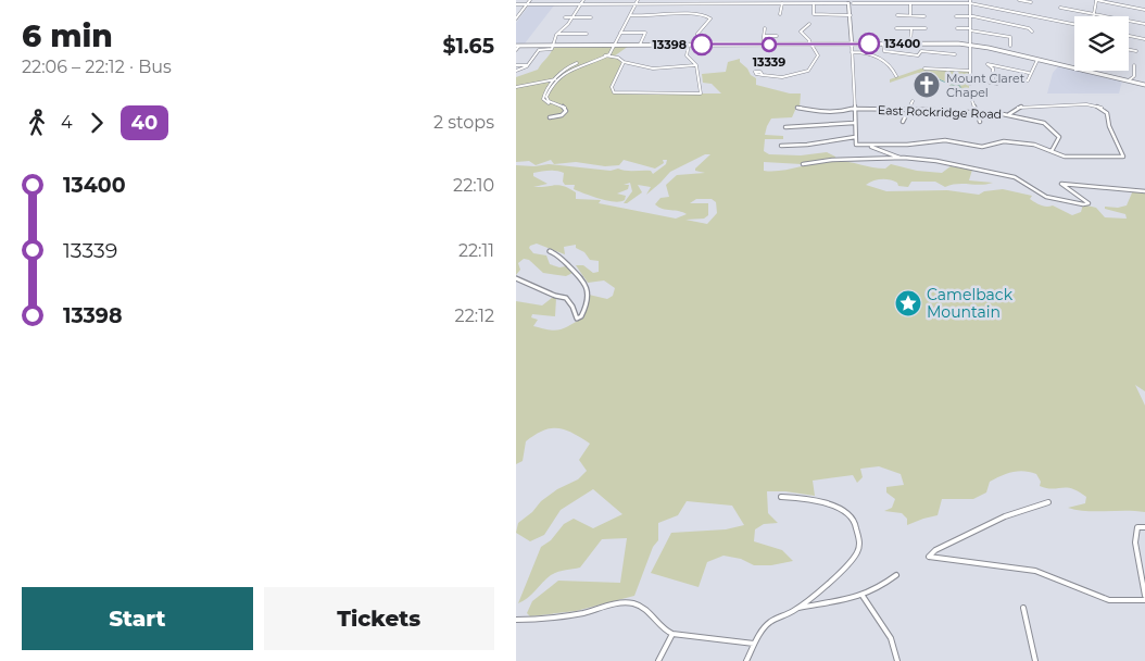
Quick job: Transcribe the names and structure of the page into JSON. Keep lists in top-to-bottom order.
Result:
{
  "streets": {
    "street": ["East Rockridge Road"]
  },
  "places": {
    "other": ["13400", "13398", "13339"],
    "church": ["Mount Claret Chapel"],
    "place": ["Camelback Mountain"]
  },
  "lines": ["bus line 40"],
  "page": {
    "heading": ["6 min", "22:06 – 22:12 · Bus", "$1.65"],
    "legs": ["4", "40", "2 stops"],
    "list": [
      {
        "name": "13400",
        "value": "22:10"
      },
      {
        "name": "13339",
        "value": "22:11"
      },
      {
        "name": "13398",
        "value": "22:12"
      }
    ],
    "buttons": ["Start", "Tickets"]
  }
}
